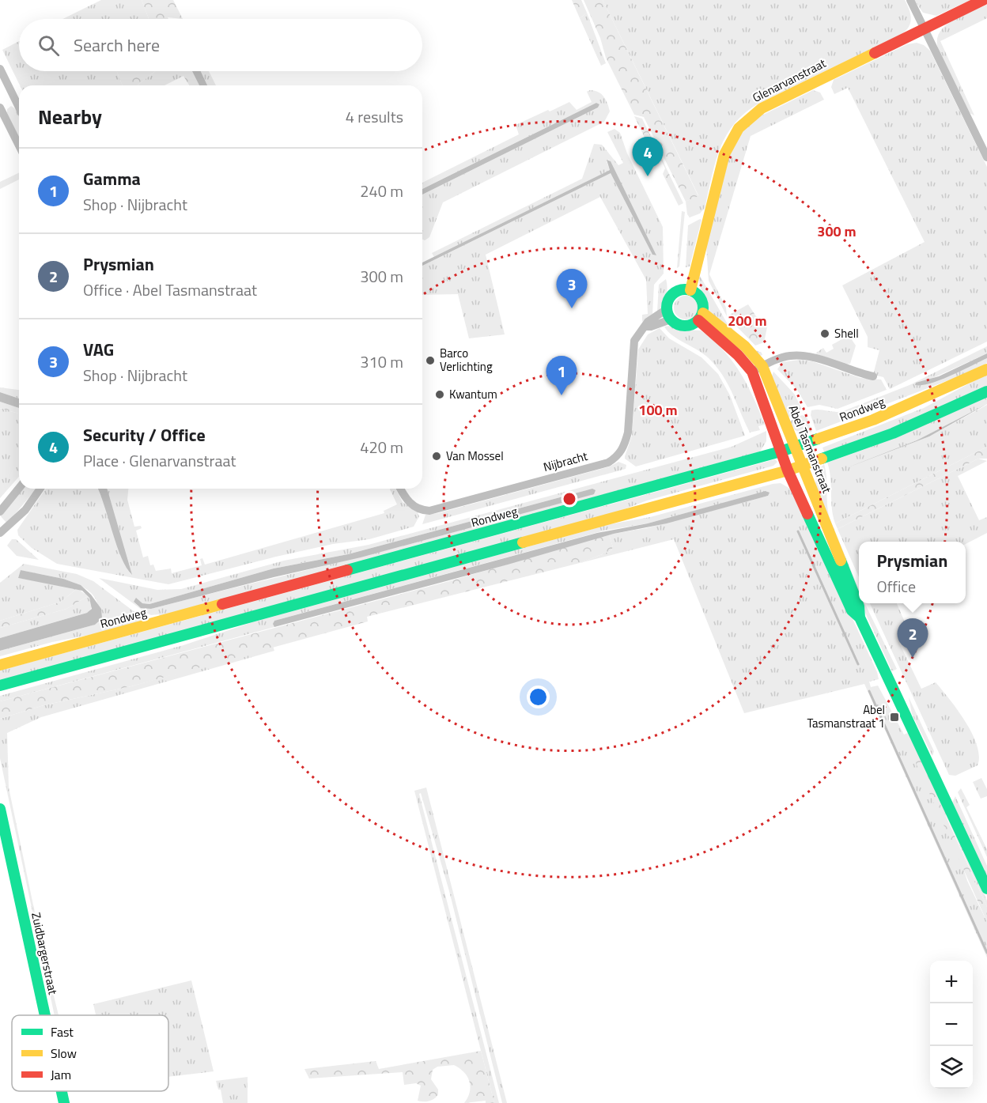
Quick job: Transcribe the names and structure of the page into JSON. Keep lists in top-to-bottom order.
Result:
{
  "streets": {
    "main road": [
      "Glenarvanstraat",
      "Rondweg",
      "Abel Tasmanstraat",
      "Zuidbargerstraat"
    ],
    "street": ["Nijbracht"]
  },
  "crossings": [
    ["Glenarvanstraat", "Abel Tasmanstraat"],
    ["Glenarvanstraat", "Nijbracht"],
    ["Rondweg", "Abel Tasmanstraat"],
    ["Abel Tasmanstraat", "Nijbracht"]
  ],
  "places": {
    "other": [
      "Shell",
      "Barco Verlichting",
      "Kwantum",
      "Van Mossel"
    ],
    "transit": ["Abel Tasmanstraat 1"]
  },
  "legend": ["Fast", "Slow", "Jam"],
  "page": {
    "search": "Search here",
    "heading": ["Nearby", "4 results"],
    "pins": [
      "4",
      "3",
      "1",
      "2"
    ],
    "list": [
      {
        "mark": "1",
        "name": "Gamma",
        "note": "Shop · Nijbracht",
        "value": "240 m"
      },
      {
        "mark": "2",
        "name": "Prysmian",
        "note": "Office · Abel Tasmanstraat",
        "value": "300 m"
      },
      {
        "mark": "3",
        "name": "VAG",
        "note": "Shop · Nijbracht",
        "value": "310 m"
      },
      {
        "mark": "4",
        "name": "Security / Office",
        "note": "Place · Glenarvanstraat",
        "value": "420 m"
      }
    ],
    "popup": ["Prysmian", "Office"],
    "map_buttons": ["+", "−"]
  },
  "rings": ["300 m", "200 m", "100 m"]
}
